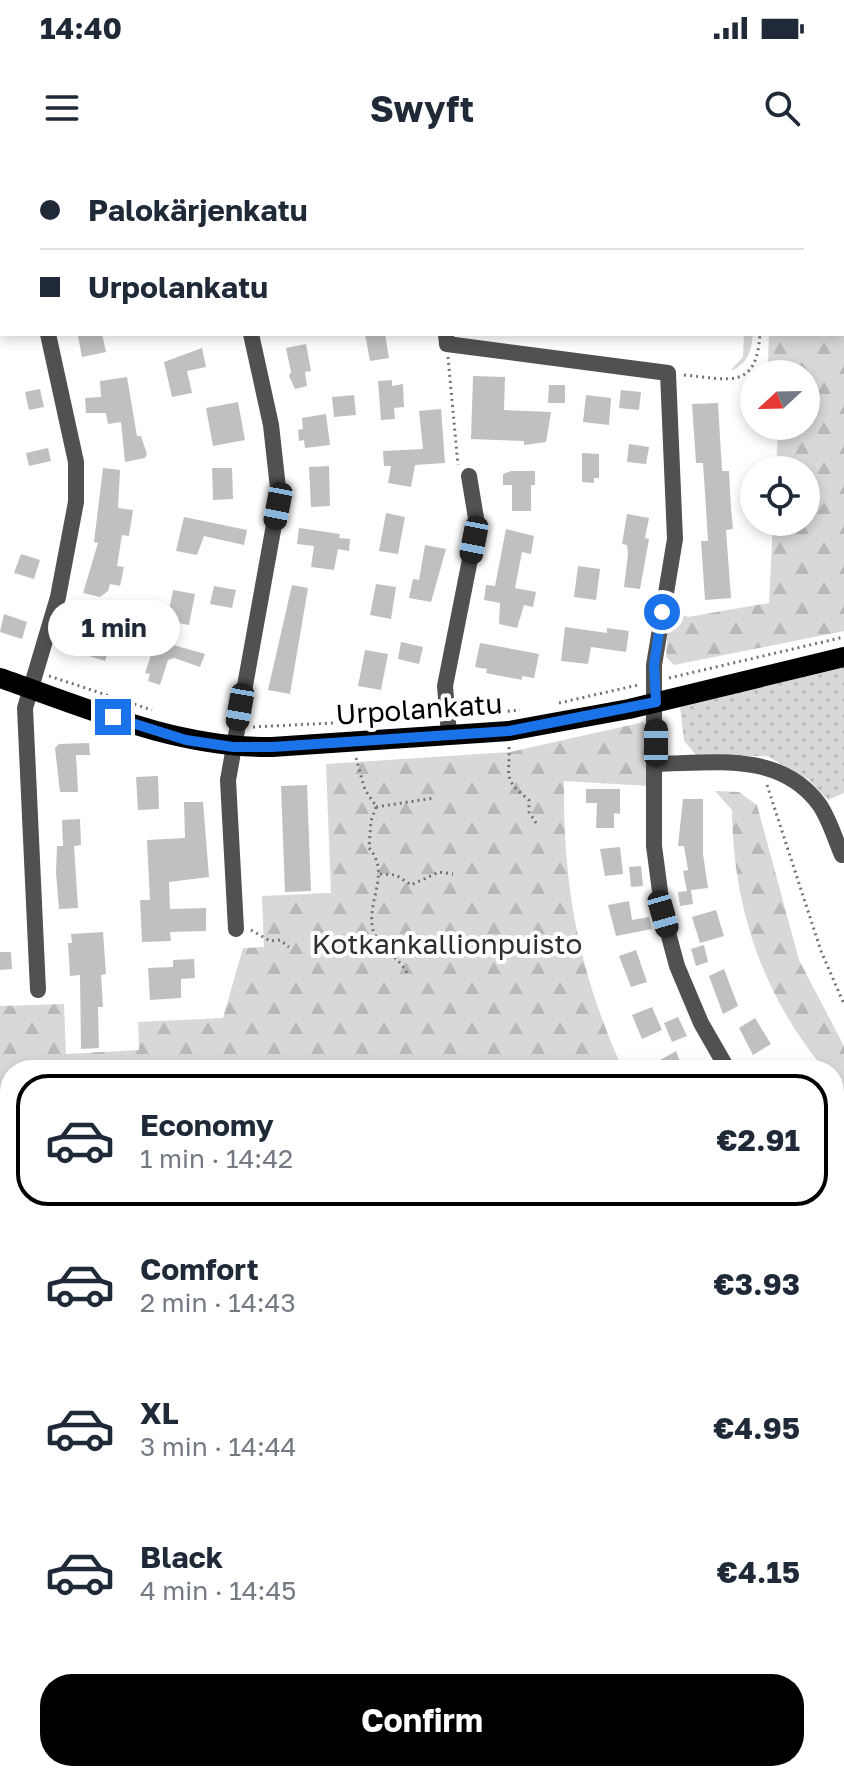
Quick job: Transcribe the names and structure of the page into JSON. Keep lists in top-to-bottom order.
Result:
{
  "streets": {
    "main road": ["Urpolankatu"]
  },
  "parks": ["Kotkankallionpuisto"],
  "north": "left",
  "page": {
    "status": "14:40",
    "header": "Swyft",
    "banner": ["Palokärjenkatu", "Urpolankatu"],
    "bubble": "1 min",
    "list": [
      {
        "name": "Economy",
        "note": "1 min · 14:42",
        "value": "€2.91"
      },
      {
        "name": "Comfort",
        "note": "2 min · 14:43",
        "value": "€3.93"
      },
      {
        "name": "XL",
        "note": "3 min · 14:44",
        "value": "€4.95"
      },
      {
        "name": "Black",
        "note": "4 min · 14:45",
        "value": "€4.15"
      }
    ],
    "buttons": "Confirm"
  }
}
